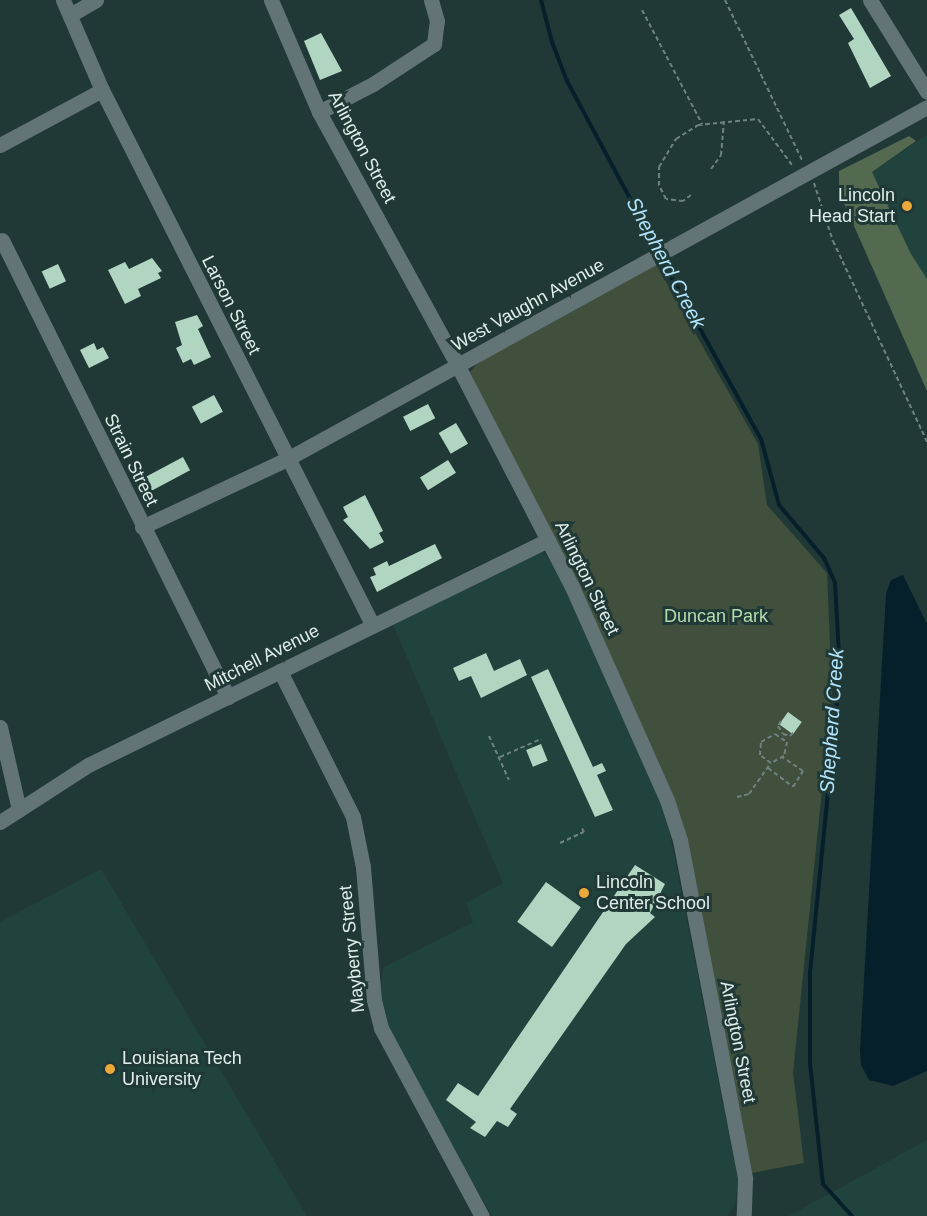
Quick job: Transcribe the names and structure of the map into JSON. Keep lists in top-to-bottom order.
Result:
{
  "streets": {
    "street": [
      "Arlington Street",
      "Larson Street",
      "West Vaughn Avenue",
      "Strain Street",
      "Mitchell Avenue",
      "Mayberry Street"
    ]
  },
  "crossings": [
    ["Arlington Street", "West Vaughn Avenue"],
    ["Arlington Street", "Mitchell Avenue"],
    ["Larson Street", "West Vaughn Avenue"],
    ["Larson Street", "Mitchell Avenue"],
    ["West Vaughn Avenue", "Strain Street"],
    ["Strain Street", "Mitchell Avenue"],
    ["Mitchell Avenue", "Mayberry Street"]
  ],
  "water": ["Shepherd Creek"],
  "parks": ["Duncan Park"],
  "places": ["Lincoln Head Start", "Lincoln Center School", "Louisiana Tech University"]
}
